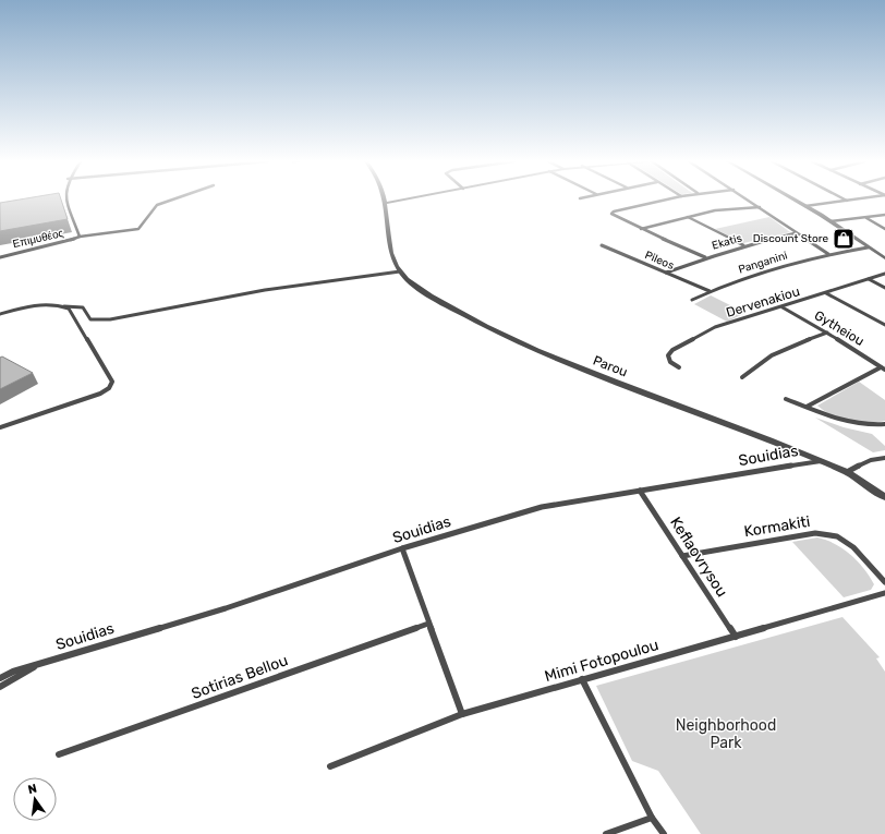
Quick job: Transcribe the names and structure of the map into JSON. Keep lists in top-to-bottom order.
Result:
{
  "streets": {
    "street": [
      "Επιμυθέος",
      "Ekatis",
      "Pileos",
      "Panganini",
      "Dervenakiou",
      "Gytheiou",
      "Parou",
      "Souidias",
      "Kormakiti",
      "Keflaovrysou",
      "Mimi Fotopoulou",
      "Sotirias Bellou"
    ]
  },
  "crossings": [
    ["Ekatis", "Pileos"],
    ["Pileos", "Panganini"],
    ["Dervenakiou", "Gytheiou"],
    ["Parou", "Souidias"],
    ["Souidias", "Keflaovrysou"],
    ["Kormakiti", "Keflaovrysou"],
    ["Keflaovrysou", "Mimi Fotopoulou"]
  ],
  "parks": ["Neighborhood Park"],
  "places": {
    "shop": ["Discount Store"]
  },
  "north": "top"
}
